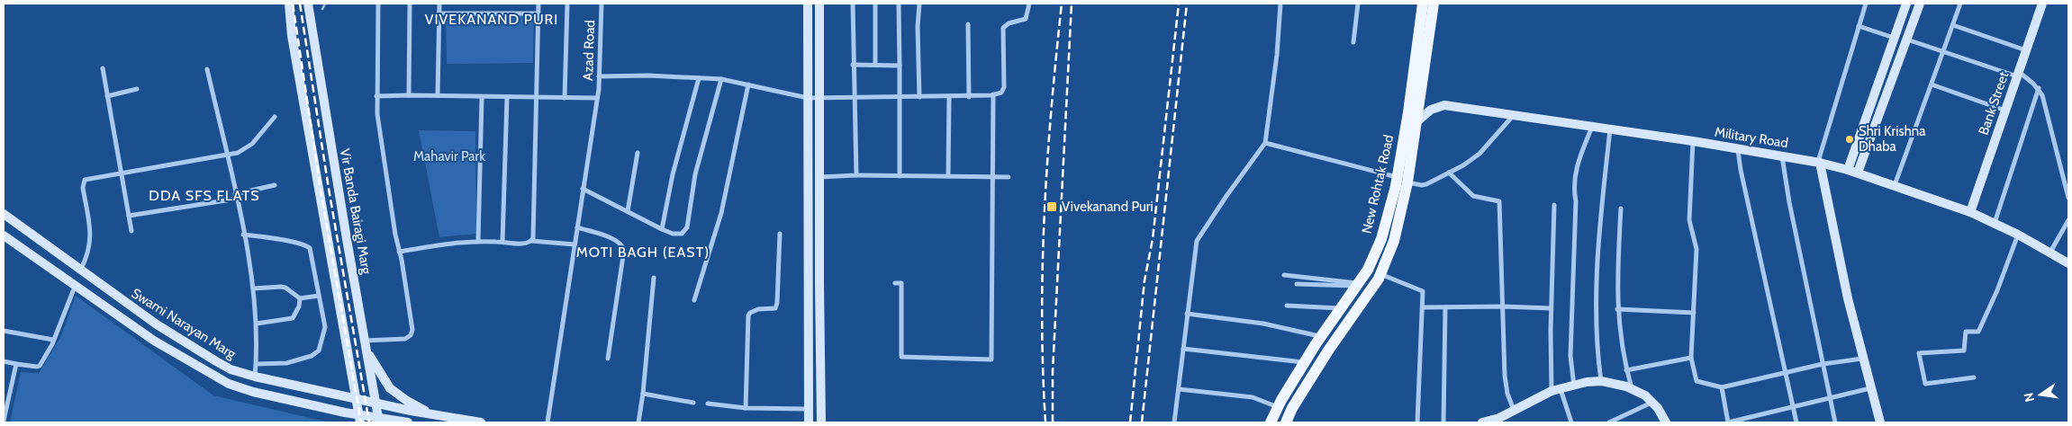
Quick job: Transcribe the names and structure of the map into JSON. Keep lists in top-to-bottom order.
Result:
{
  "streets": {
    "main road": ["New Rohtak Road"],
    "street": [
      "Azad Road",
      "Bank Street",
      "Military Road",
      "Vir Banda Bairagi Marg",
      "Swami Narayan Marg"
    ]
  },
  "crossings": [
    ["Bank Street", "Military Road"],
    ["Military Road", "New Rohtak Road"],
    ["Vir Banda Bairagi Marg", "Swami Narayan Marg"]
  ],
  "districts": ["VIVEKANAND PURI", "DDA SFS FLATS", "MOTI BAGH (EAST)"],
  "parks": ["Mahavir Park"],
  "places": {
    "other": ["Shri Krishna Dhaba"],
    "transit": ["Vivekanand Puri"]
  },
  "north": "left"
}
